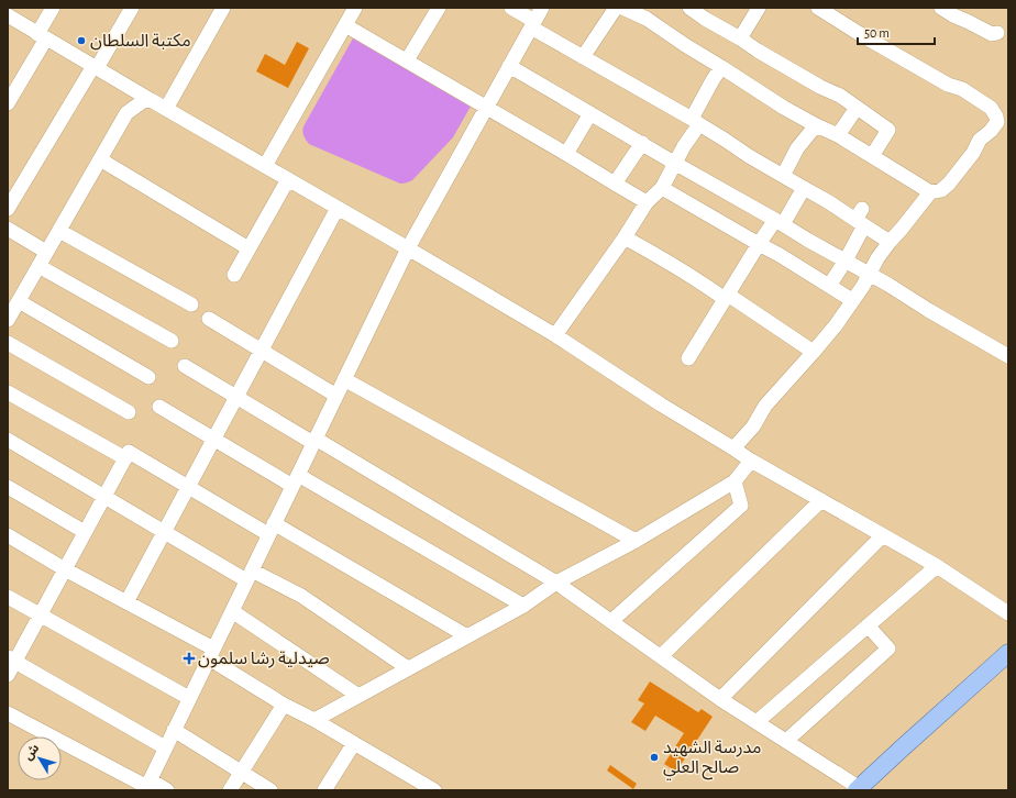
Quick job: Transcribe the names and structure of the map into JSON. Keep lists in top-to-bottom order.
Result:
{
  "places": {
    "other": ["مكتبة السلطان", "مدرسة الشهيد صالح العلي"],
    "health": ["صيدلية رشا سلمون"]
  },
  "scale_bar": "50 m",
  "north": "top left"
}
